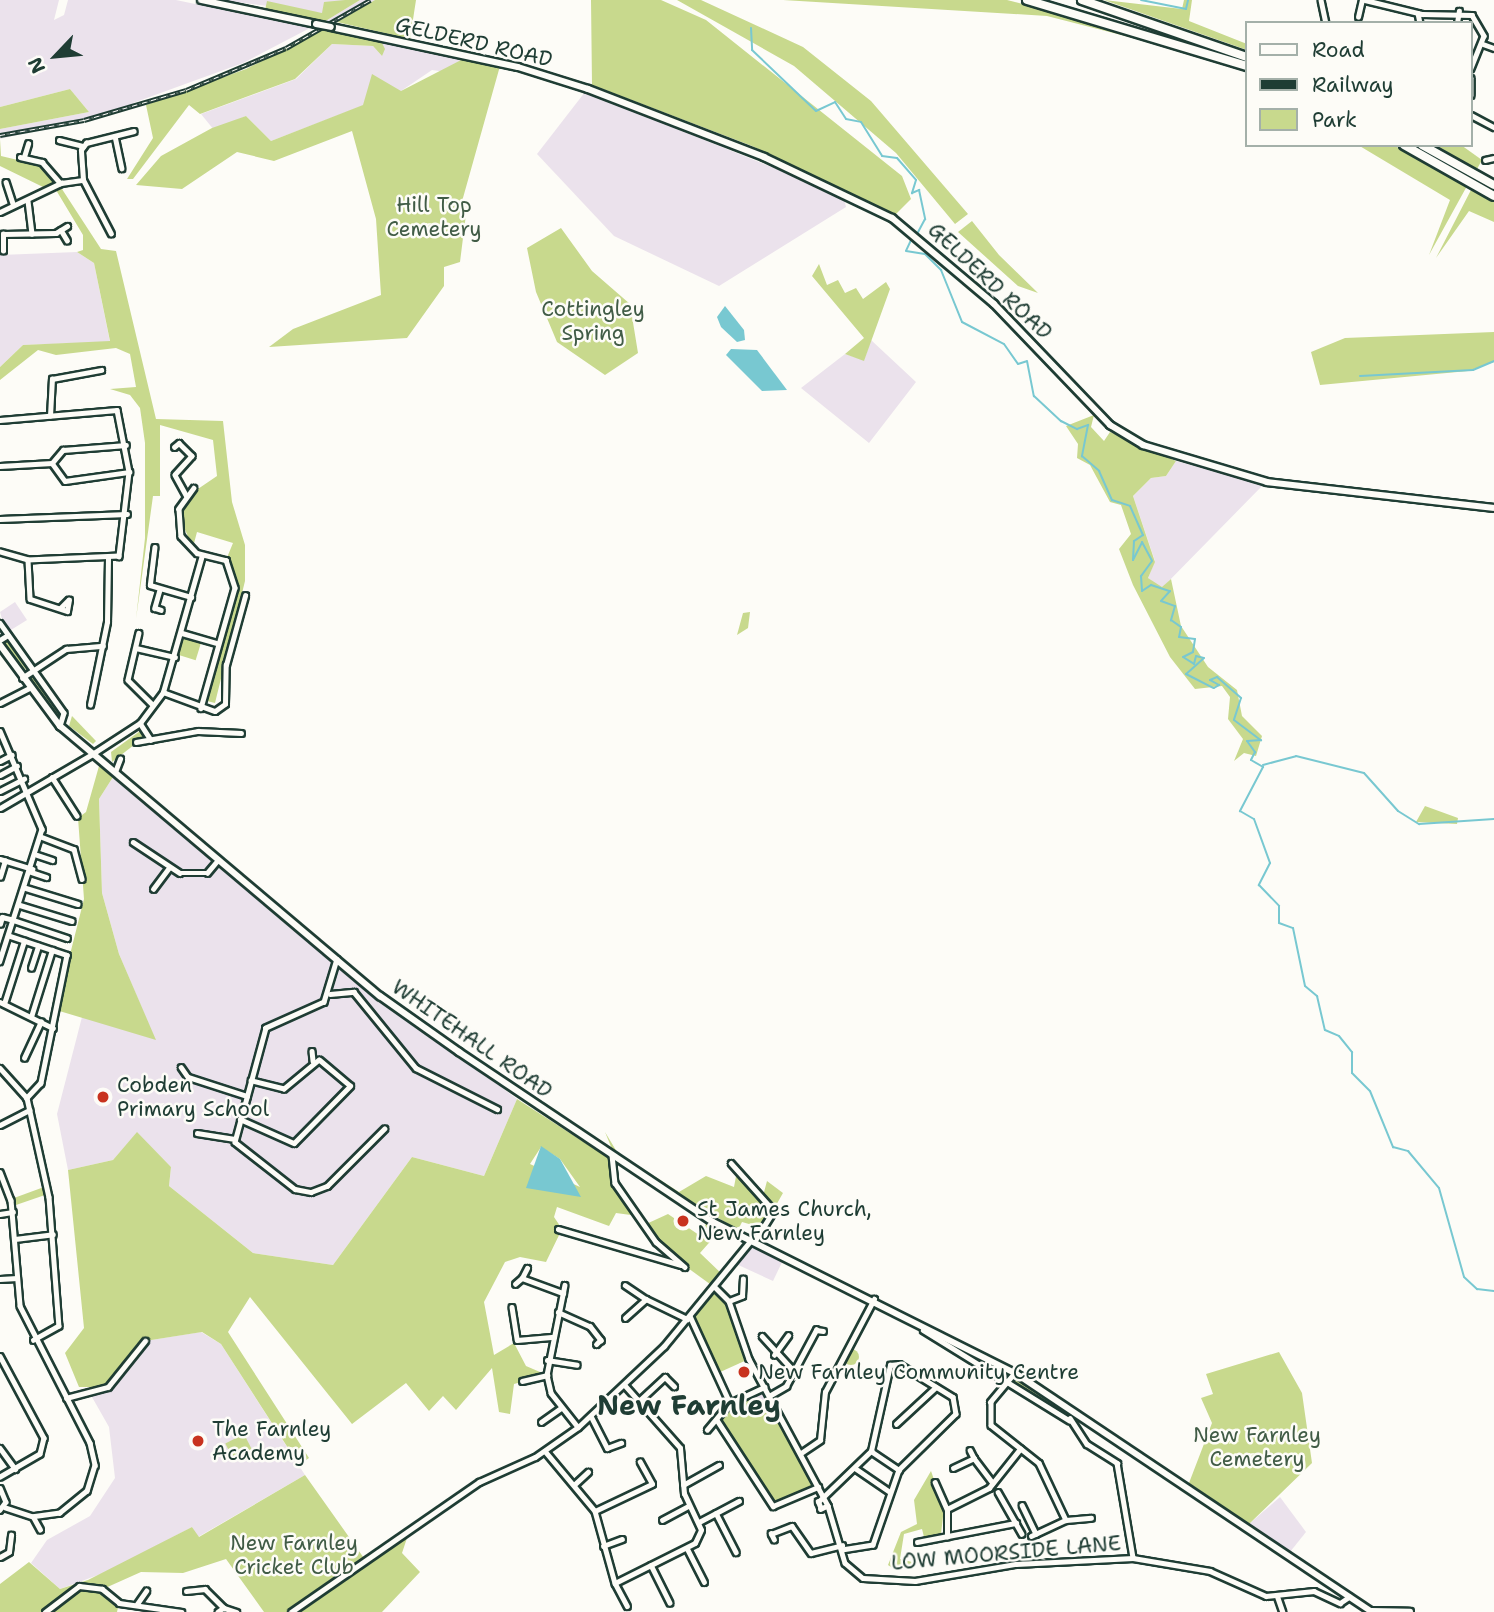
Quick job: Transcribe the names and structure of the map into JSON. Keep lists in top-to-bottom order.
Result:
{
  "streets": {
    "main road": ["GELDERD ROAD", "WHITEHALL ROAD"],
    "street": ["LOW MOORSIDE LANE"]
  },
  "crossings": [
    ["WHITEHALL ROAD", "LOW MOORSIDE LANE"]
  ],
  "districts": ["New Farnley"],
  "parks": [
    "Hill Top Cemetery",
    "Cottingley Spring",
    "New Farnley Cemetery",
    "New Farnley Cricket Club"
  ],
  "places": [
    "Cobden Primary School",
    "St James Church, New Farnley",
    "New Farnley Community Centre",
    "The Farnley Academy"
  ],
  "legend": ["Road", "Railway", "Park"],
  "north": "bottom left"
}
